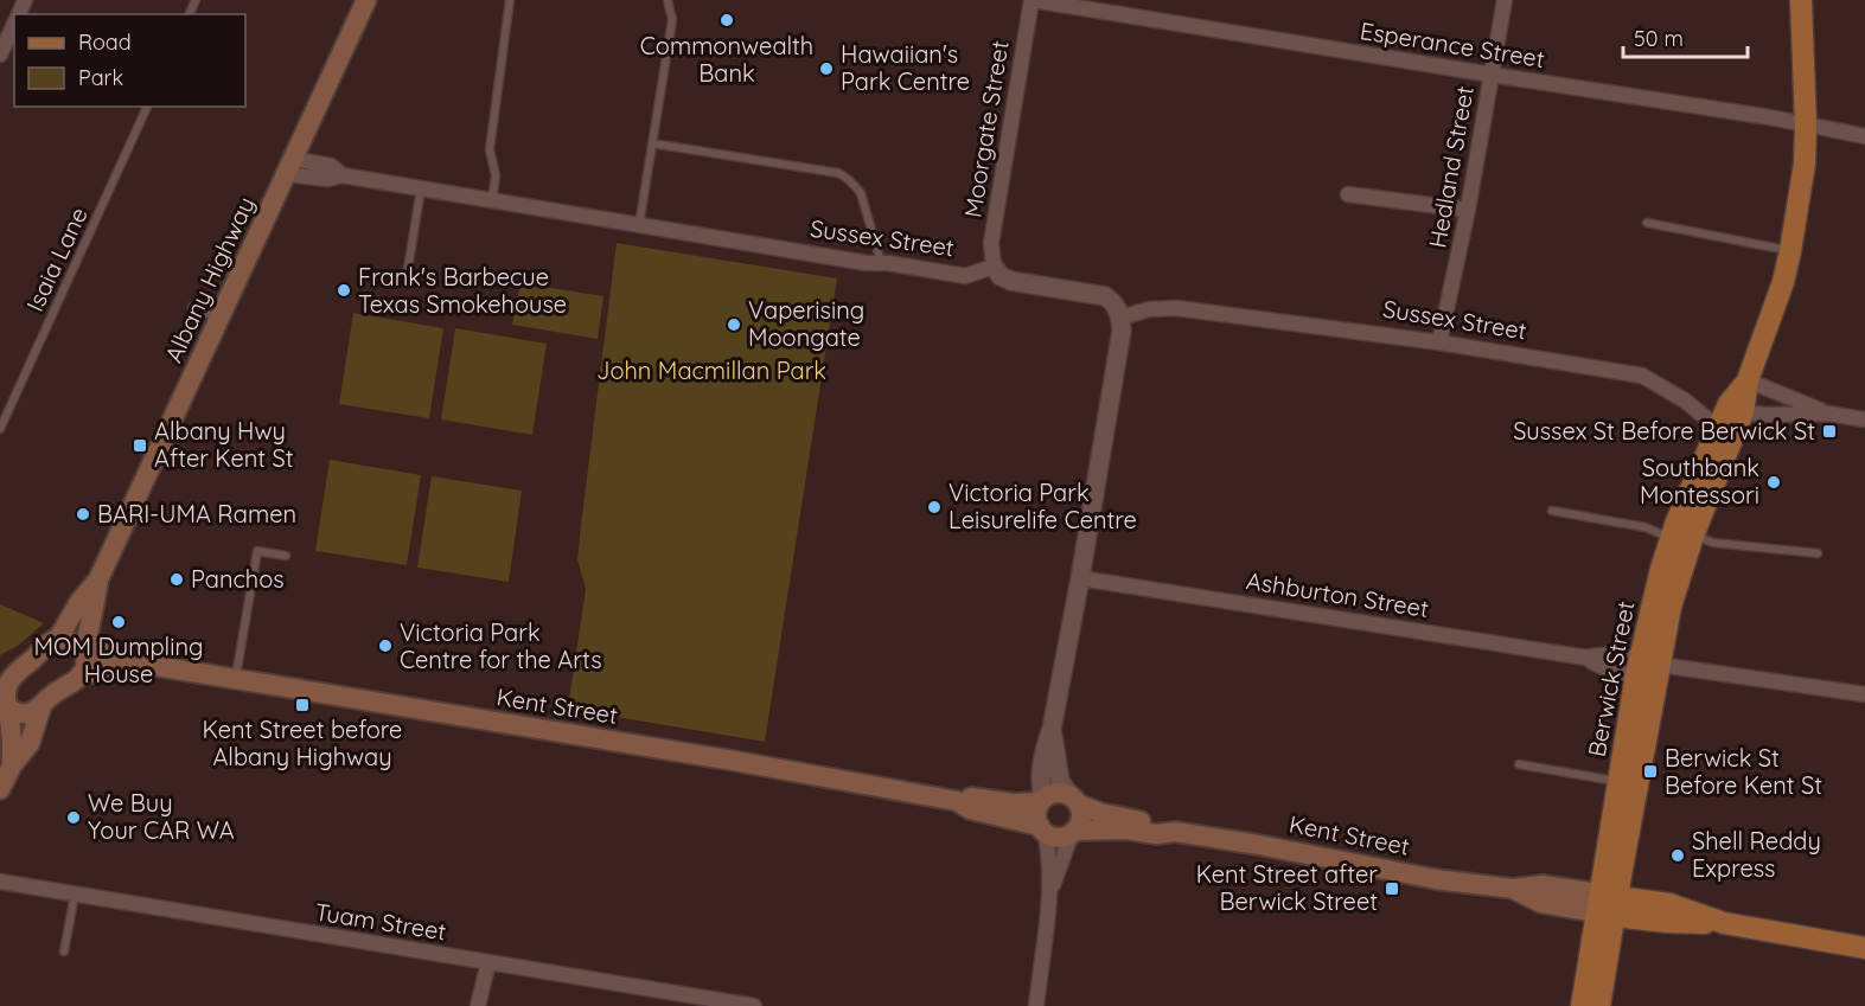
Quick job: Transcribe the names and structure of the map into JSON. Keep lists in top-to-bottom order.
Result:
{
  "streets": {
    "main road": ["Albany Highway", "Berwick Street", "Kent Street"],
    "street": [
      "Esperance Street",
      "Moorgate Street",
      "Hedland Street",
      "Sussex Street",
      "Ashburton Street",
      "Tuam Street"
    ],
    "lane": ["Isaia Lane"]
  },
  "crossings": [
    ["Esperance Street", "Moorgate Street"],
    ["Esperance Street", "Hedland Street"],
    ["Esperance Street", "Berwick Street"],
    ["Moorgate Street", "Sussex Street"],
    ["Hedland Street", "Sussex Street"],
    ["Sussex Street", "Albany Highway"],
    ["Sussex Street", "Berwick Street"],
    ["Albany Highway", "Kent Street"],
    ["Ashburton Street", "Berwick Street"],
    ["Berwick Street", "Kent Street"]
  ],
  "parks": ["John Macmillan Park"],
  "places": {
    "other": [
      "Commonwealth Bank",
      "Hawaiian's Park Centre",
      "Frank's Barbecue Texas Smokehouse",
      "Vaperising Moongate",
      "Southbank Montessori",
      "Victoria Park Leisurelife Centre",
      "BARI-UMA Ramen",
      "Panchos",
      "MOM Dumpling House",
      "Victoria Park Centre for the Arts",
      "We Buy Your CAR WA",
      "Shell Reddy Express"
    ],
    "transit": [
      "Sussex St Before Berwick St",
      "Albany Hwy After Kent St",
      "Kent Street before Albany Highway",
      "Berwick St Before Kent St",
      "Kent Street after Berwick Street"
    ]
  },
  "legend": ["Road", "Park"],
  "scale_bar": "50 m"
}
